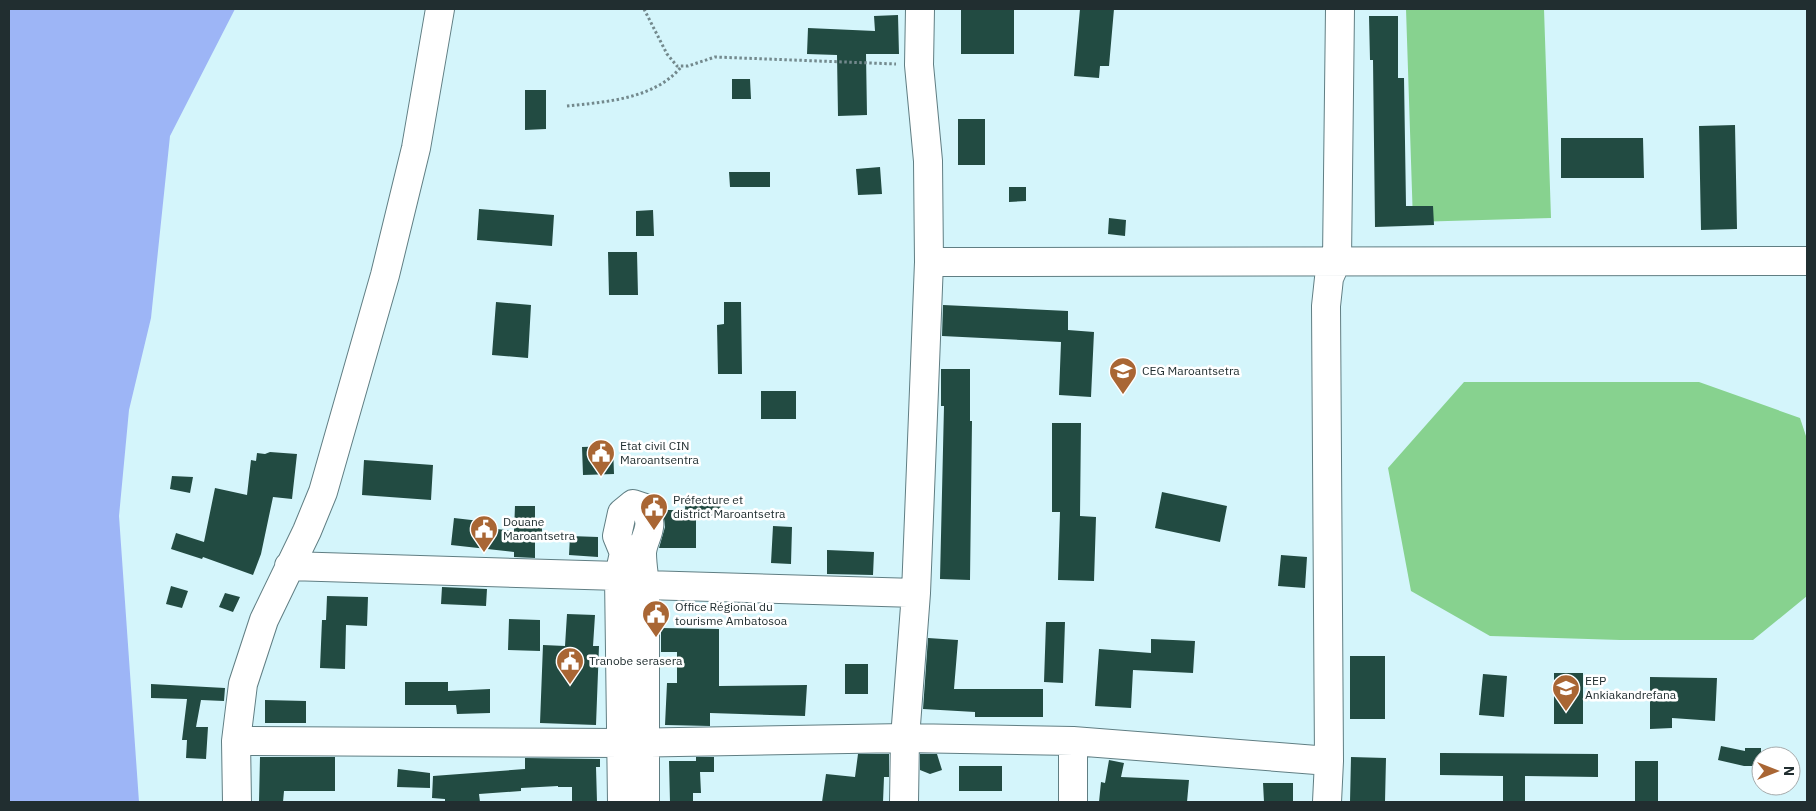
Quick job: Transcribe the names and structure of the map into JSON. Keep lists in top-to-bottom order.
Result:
{
  "places": {
    "school or university": ["CEG Maroantsetra", "EEP Ankiakandrefana"],
    "public building": [
      "Etat civil CIN Maroantsentra",
      "Préfecture et district Maroantsetra",
      "Douane Maroantsetra",
      "Office Régional du tourisme Ambatosoa",
      "Tranobe serasera"
    ]
  },
  "north": "right"
}
